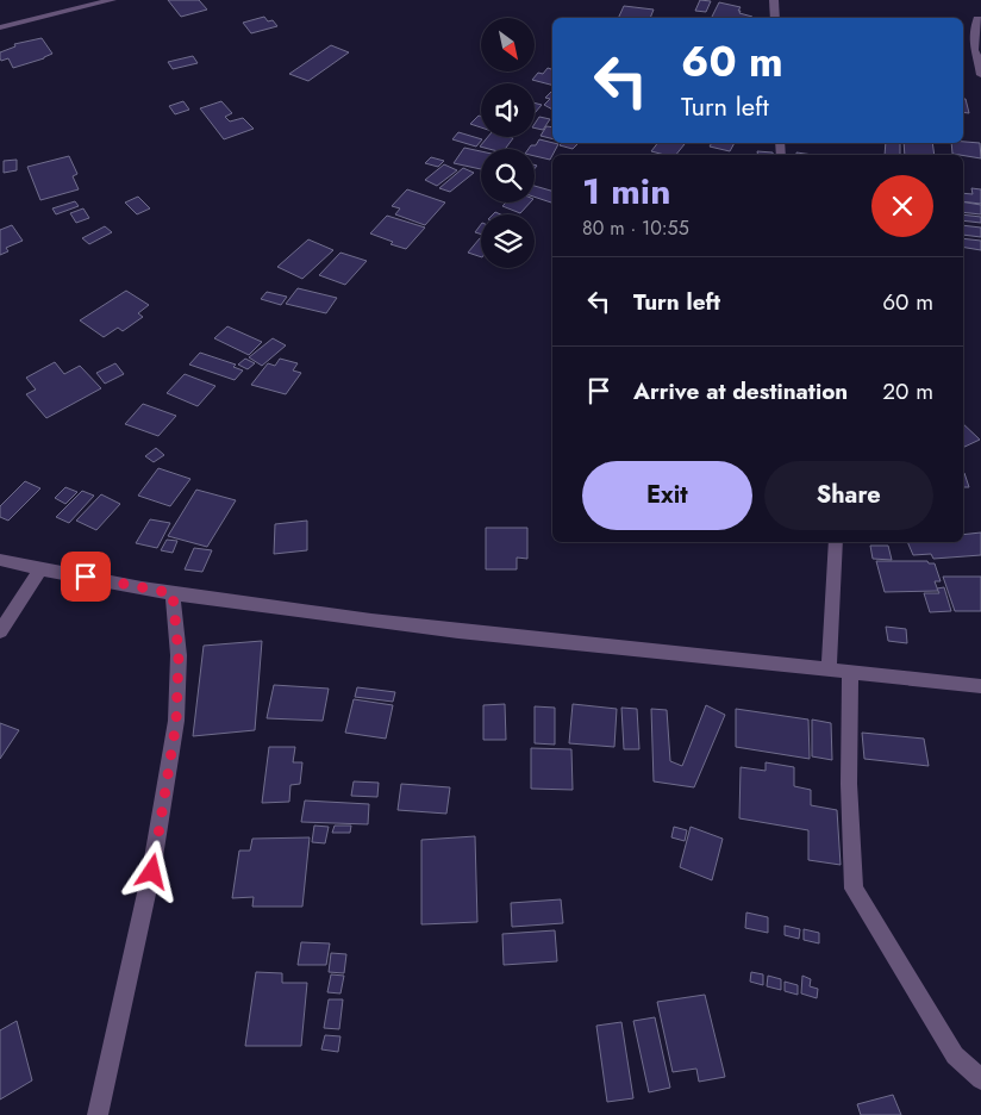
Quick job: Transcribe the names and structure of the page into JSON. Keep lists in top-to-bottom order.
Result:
{
  "north": "bottom right",
  "page": {
    "turn": ["60 m", "Turn left"],
    "heading": ["1 min", "80 m · 10:55"],
    "list": [
      {
        "name": "Turn left",
        "value": "60 m"
      },
      {
        "name": "Arrive at destination",
        "value": "20 m"
      }
    ],
    "buttons": ["Exit", "Share"]
  }
}
